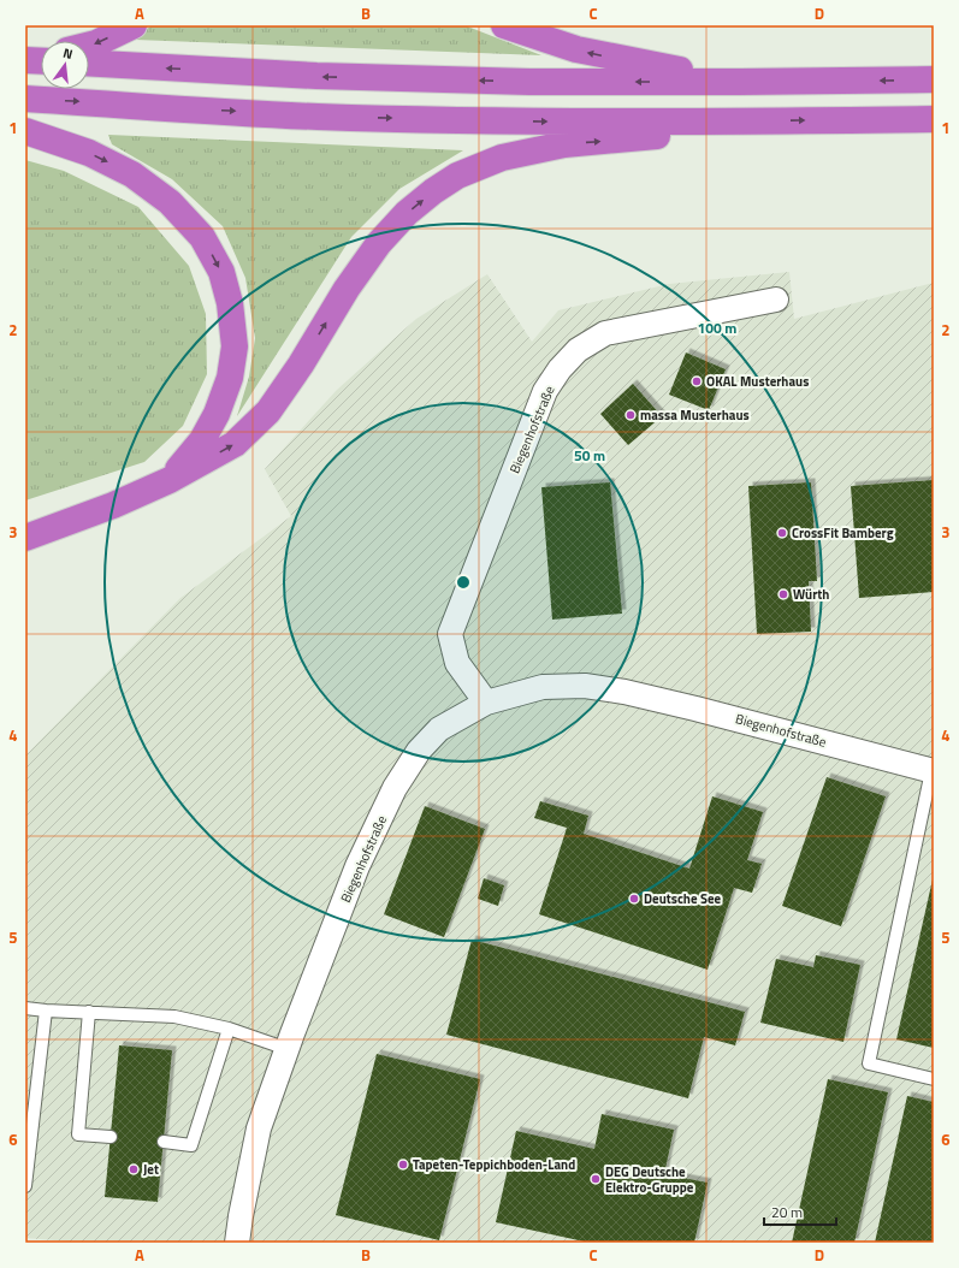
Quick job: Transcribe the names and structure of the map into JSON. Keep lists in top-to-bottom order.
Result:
{
  "streets": {
    "street": ["Biegenhofstraße"]
  },
  "places": [
    "OKAL Musterhaus",
    "massa Musterhaus",
    "CrossFit Bamberg",
    "Würth",
    "Deutsche See",
    "Tapeten-Teppichboden-Land",
    "Jet",
    "DEG Deutsche Elektro-Gruppe"
  ],
  "scale_bar": "20 m",
  "north": "top",
  "grid": {
    "columns": [
      "A",
      "B",
      "C",
      "D"
    ],
    "rows": [
      "1",
      "2",
      "3",
      "4",
      "5",
      "6"
    ]
  },
  "rings": ["100 m", "50 m"]
}
